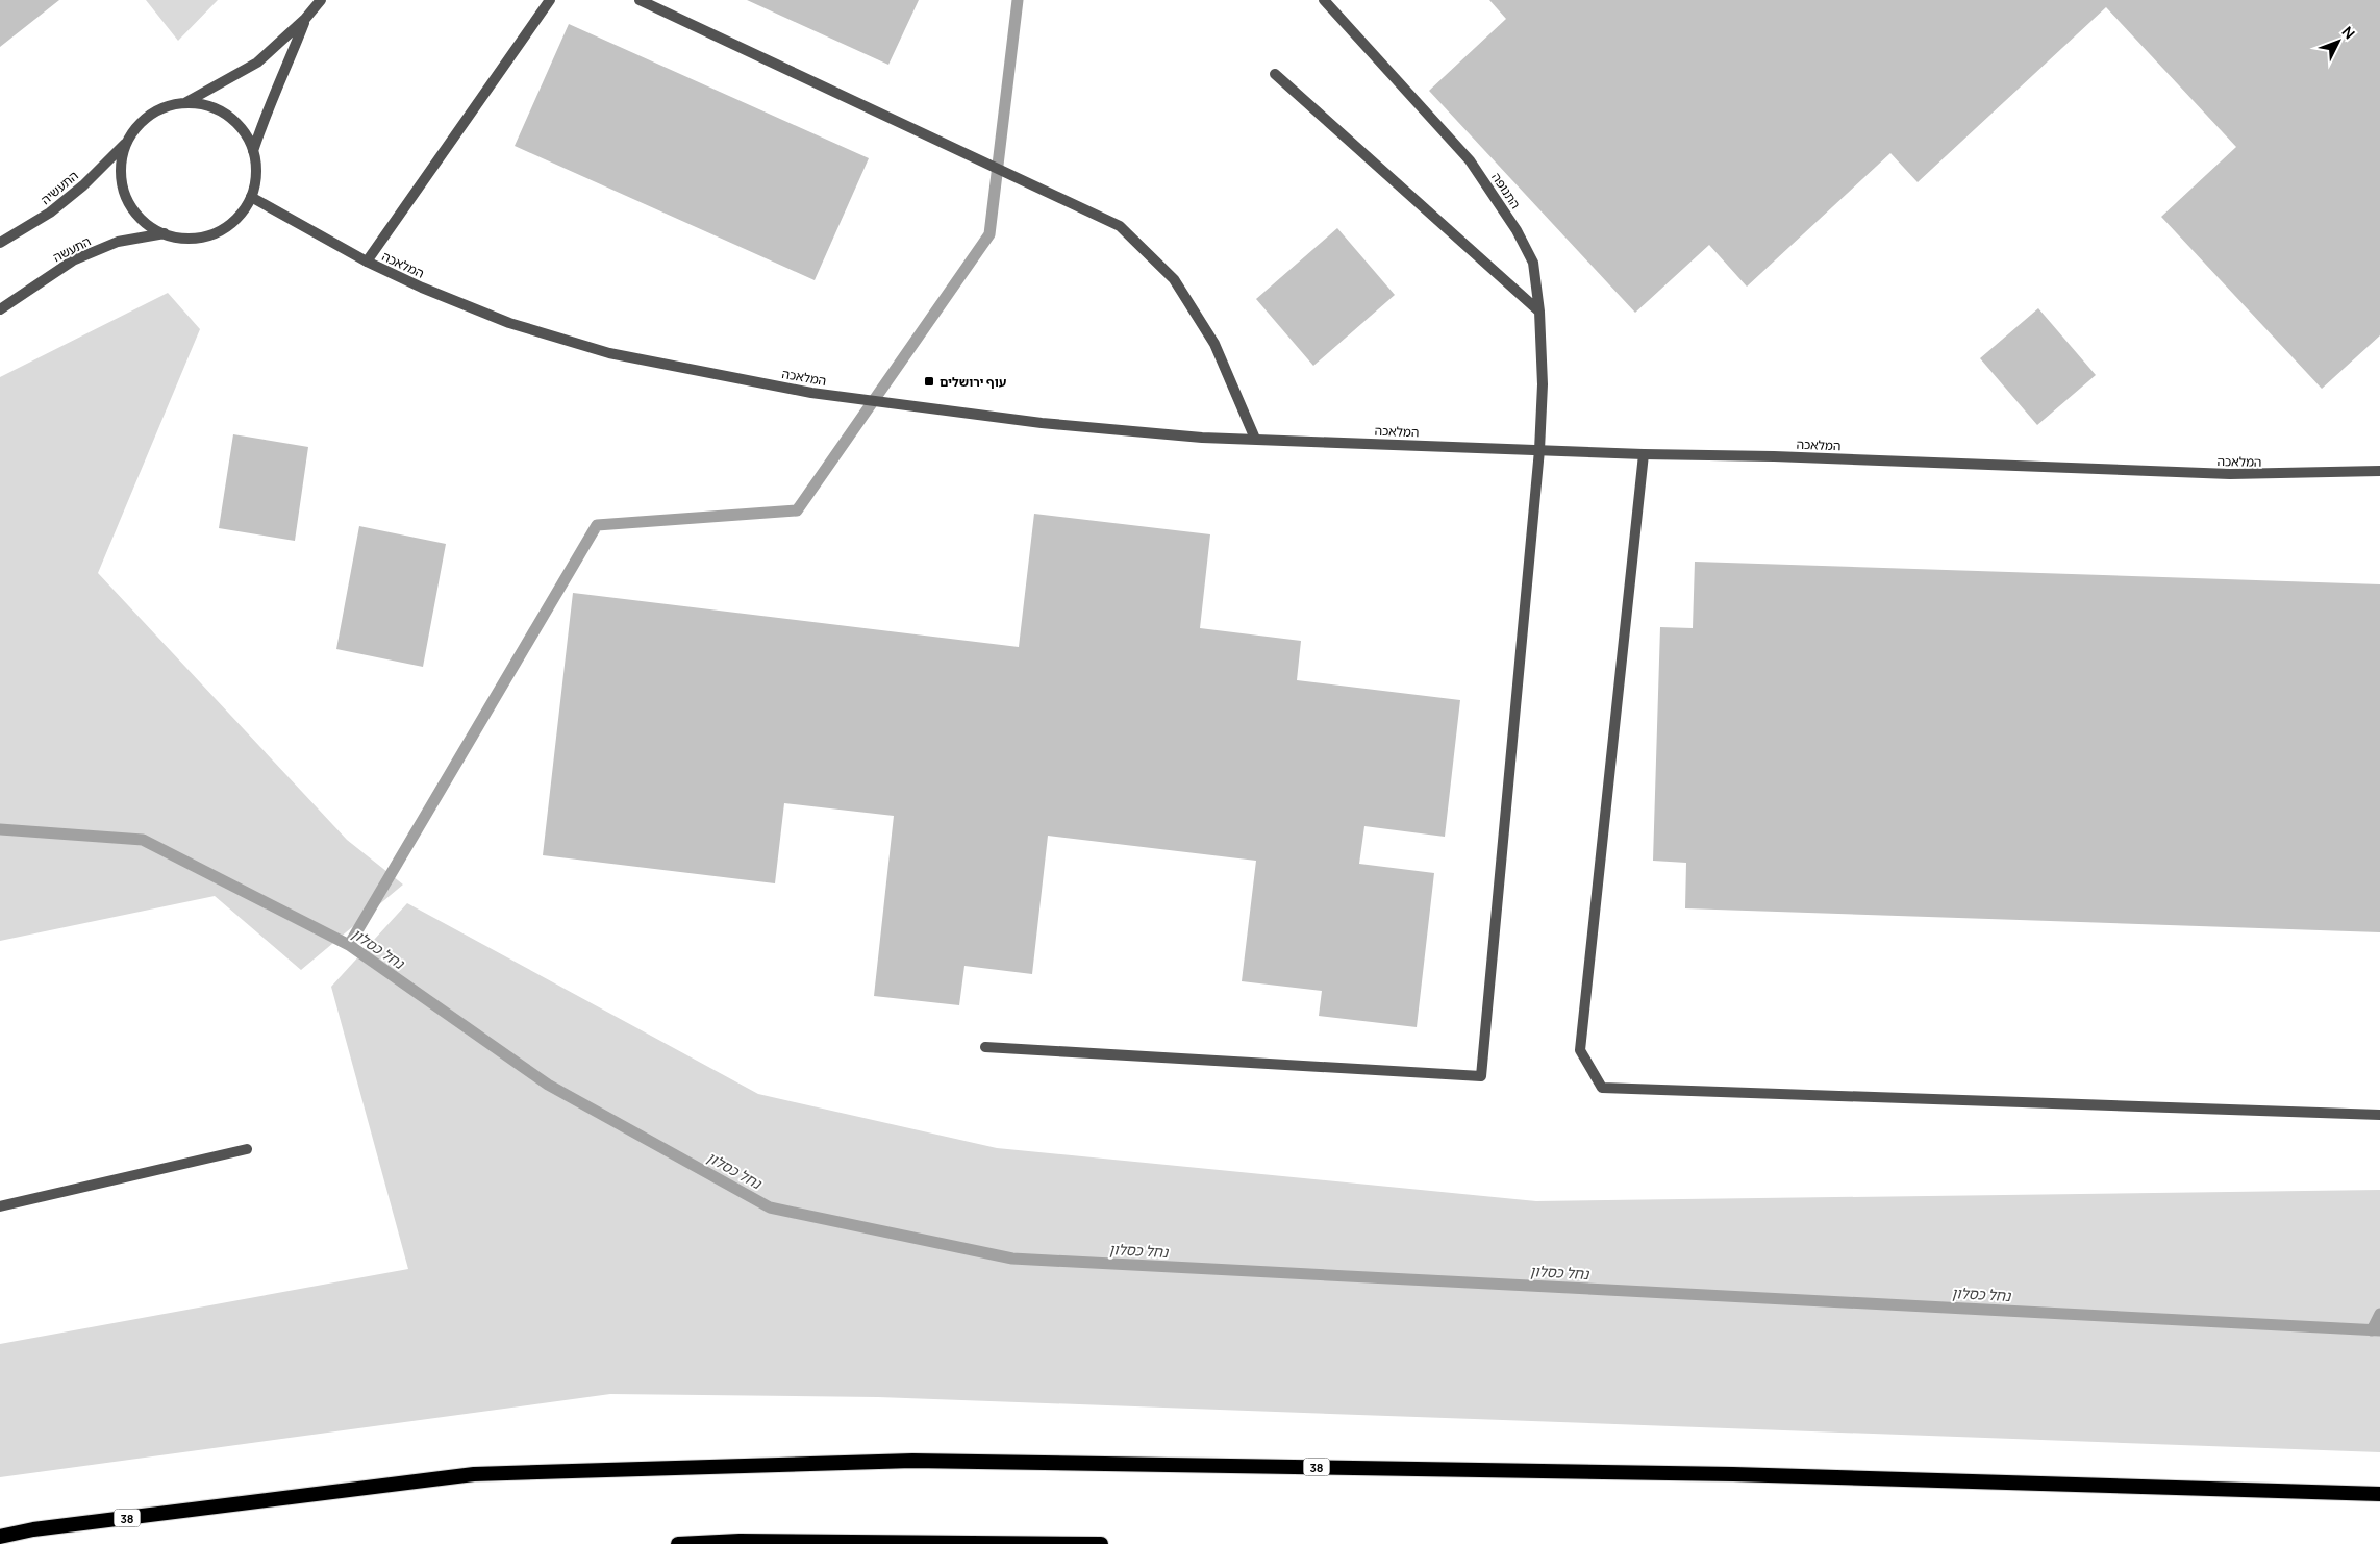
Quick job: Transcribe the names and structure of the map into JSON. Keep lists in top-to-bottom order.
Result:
{
  "streets": {
    "highway": ["38"],
    "street": [
      "התעשיה",
      "התנופה",
      "התעשה",
      "המלאכה"
    ]
  },
  "crossings": [
    ["התעשיה", "התעשה"],
    ["התעשיה", "המלאכה"],
    ["התנופה", "המלאכה"],
    ["התעשה", "המלאכה"]
  ],
  "water": ["נחל כסלון"],
  "places": {
    "transit": ["עוף ירושלים"]
  },
  "north": "top right"
}
